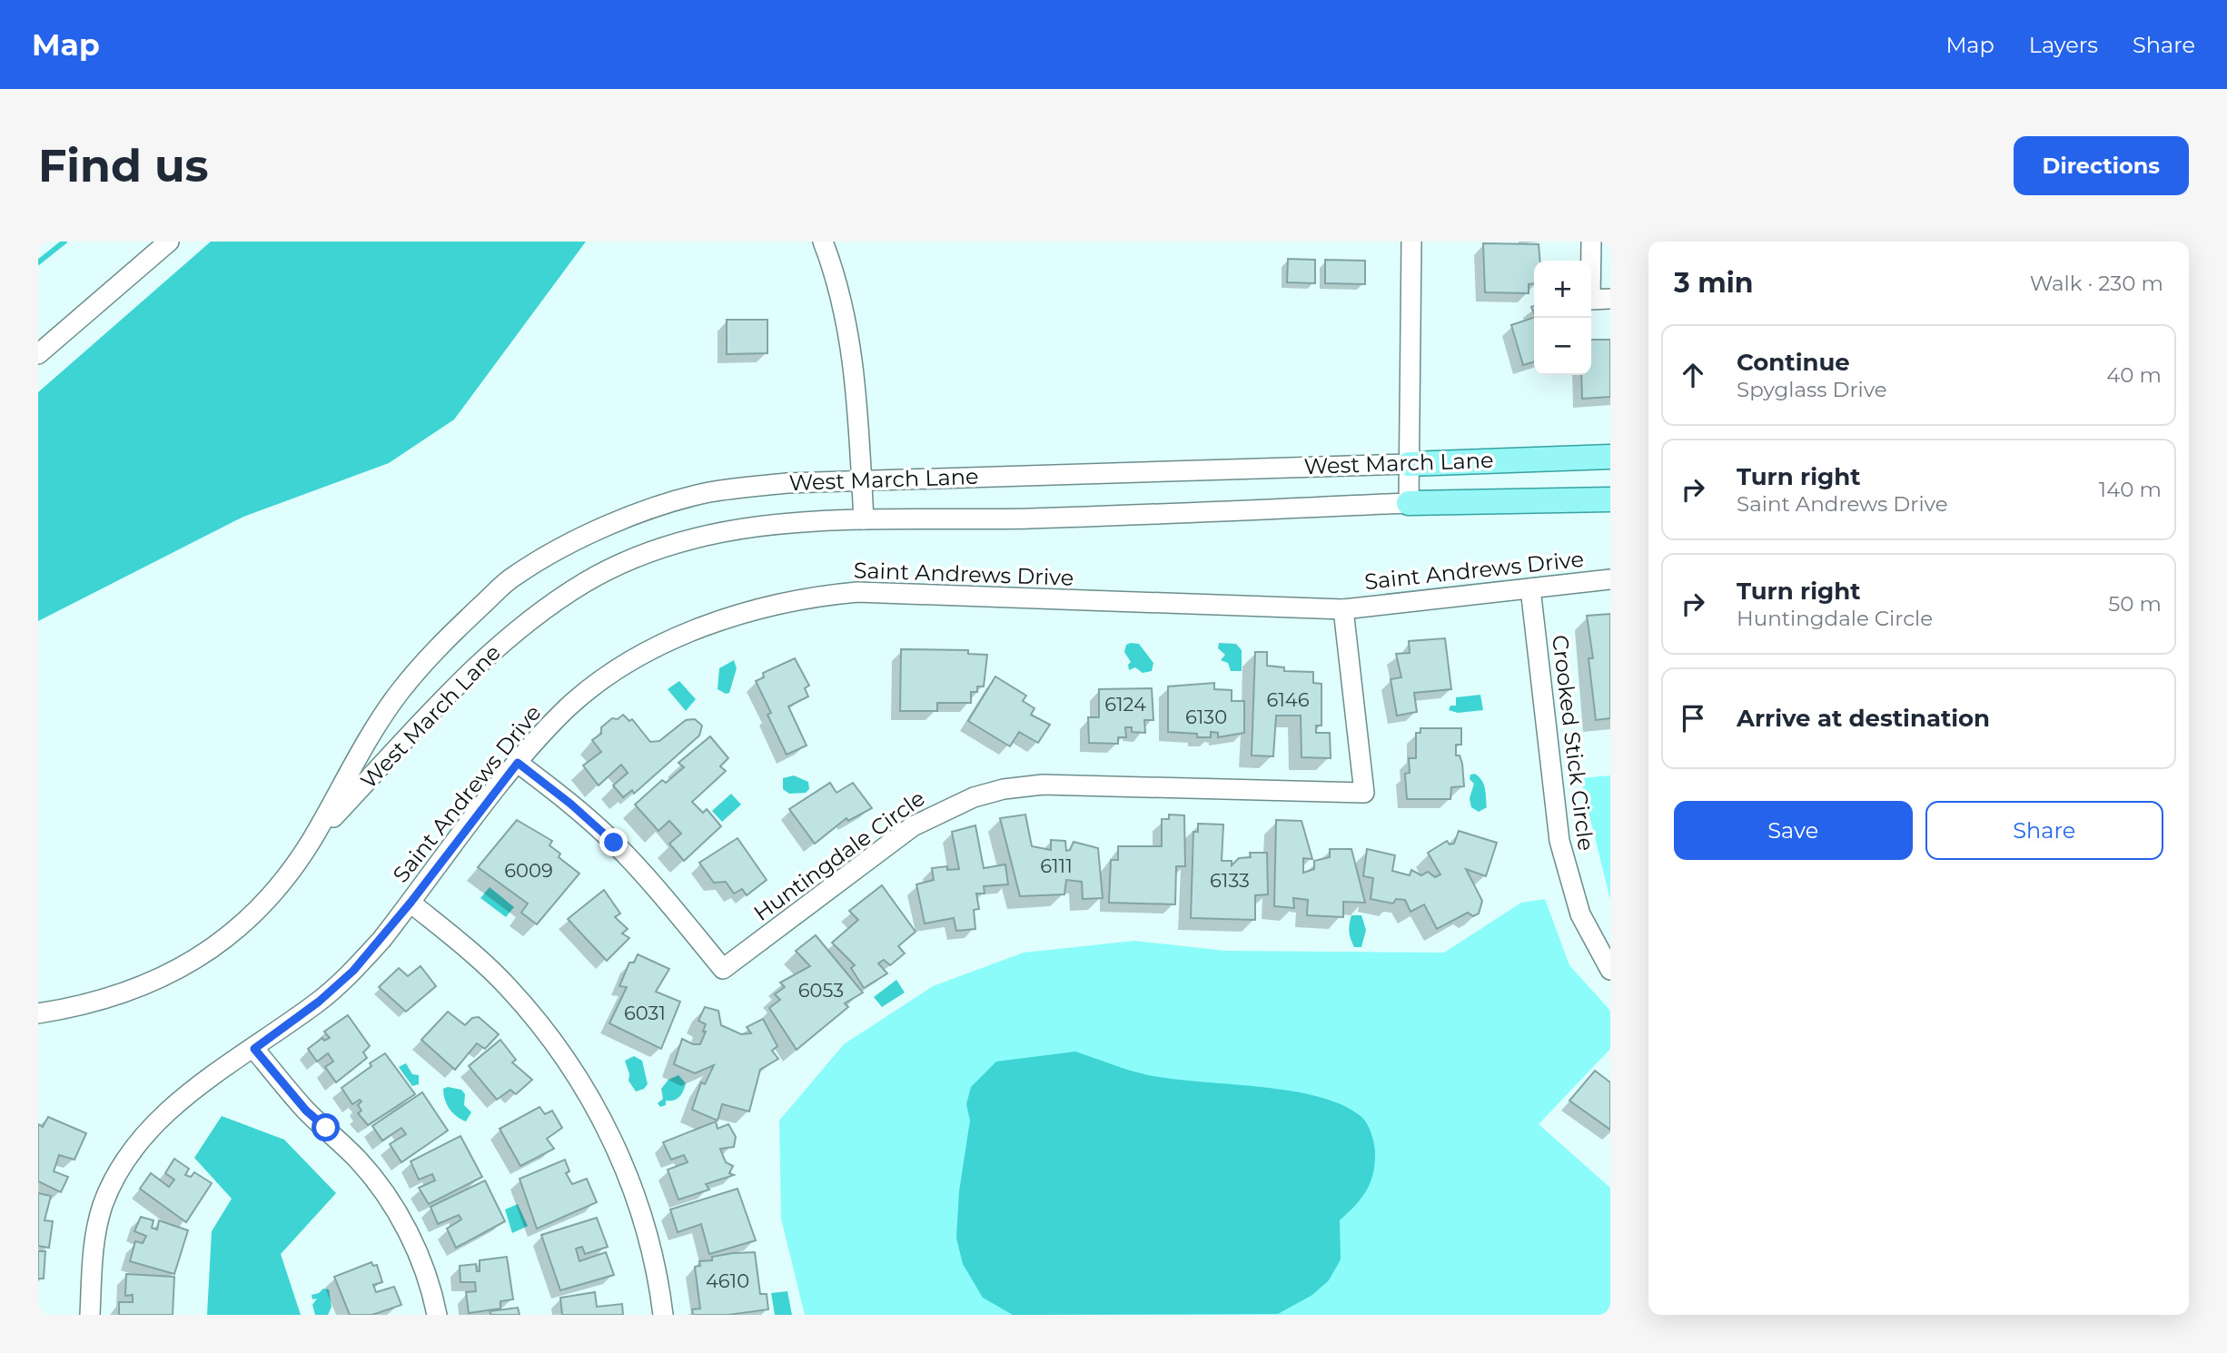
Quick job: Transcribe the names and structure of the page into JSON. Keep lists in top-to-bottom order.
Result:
{
  "streets": {
    "main road": ["West March Lane"],
    "street": ["Saint Andrews Drive", "Crooked Stick Circle", "Huntingdale Circle"]
  },
  "crossings": [
    ["Saint Andrews Drive", "Crooked Stick Circle"],
    ["Saint Andrews Drive", "Huntingdale Circle"]
  ],
  "house_numbers": [
    "6146",
    "6124",
    "6130",
    "6111",
    "6009",
    "6133",
    "6053",
    "6031",
    "4610"
  ],
  "page": {
    "header": "Map",
    "nav": ["Map", "Layers", "Share"],
    "buttons": [
      "Directions",
      ["Save", "Share"]
    ],
    "title": "Find us",
    "heading": ["3 min", "Walk · 230 m"],
    "map_buttons": ["+", "−"],
    "list": [
      ["Continue", "Spyglass Drive", "40 m"],
      ["Turn right", "Saint Andrews Drive", "140 m"],
      ["Turn right", "Huntingdale Circle", "50 m"],
      "Arrive at destination"
    ]
  }
}
